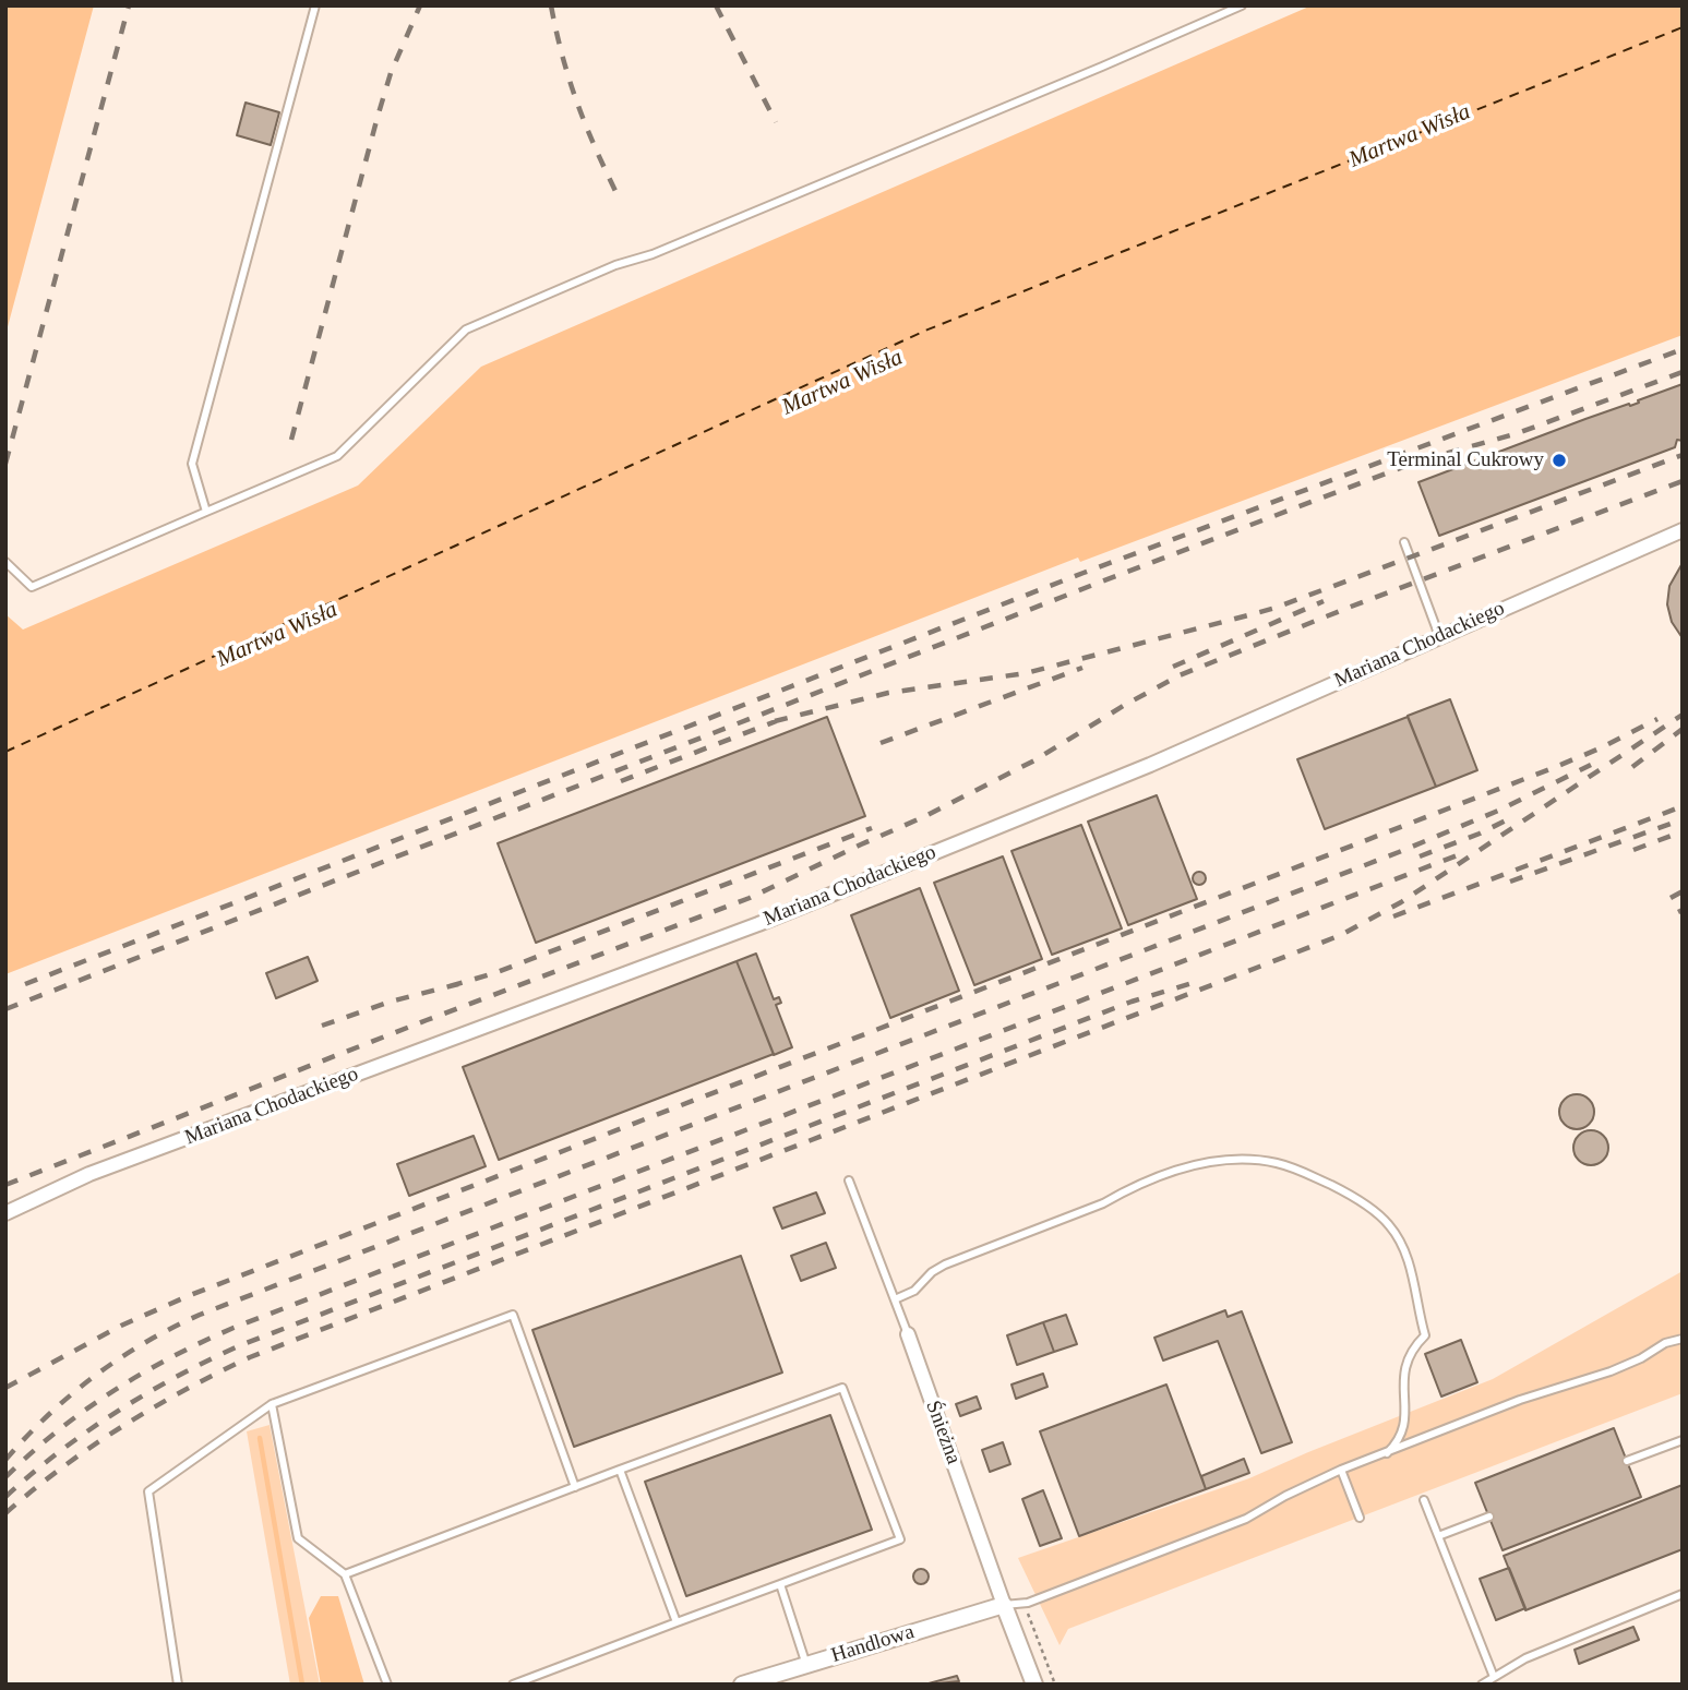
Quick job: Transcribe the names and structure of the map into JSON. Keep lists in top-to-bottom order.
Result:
{
  "streets": {
    "street": ["Mariana Chodackiego", "Śnieżna", "Handlowa"]
  },
  "crossings": [
    ["Śnieżna", "Handlowa"]
  ],
  "water": ["Martwa Wisła"],
  "places": ["Terminal Cukrowy"]
}
